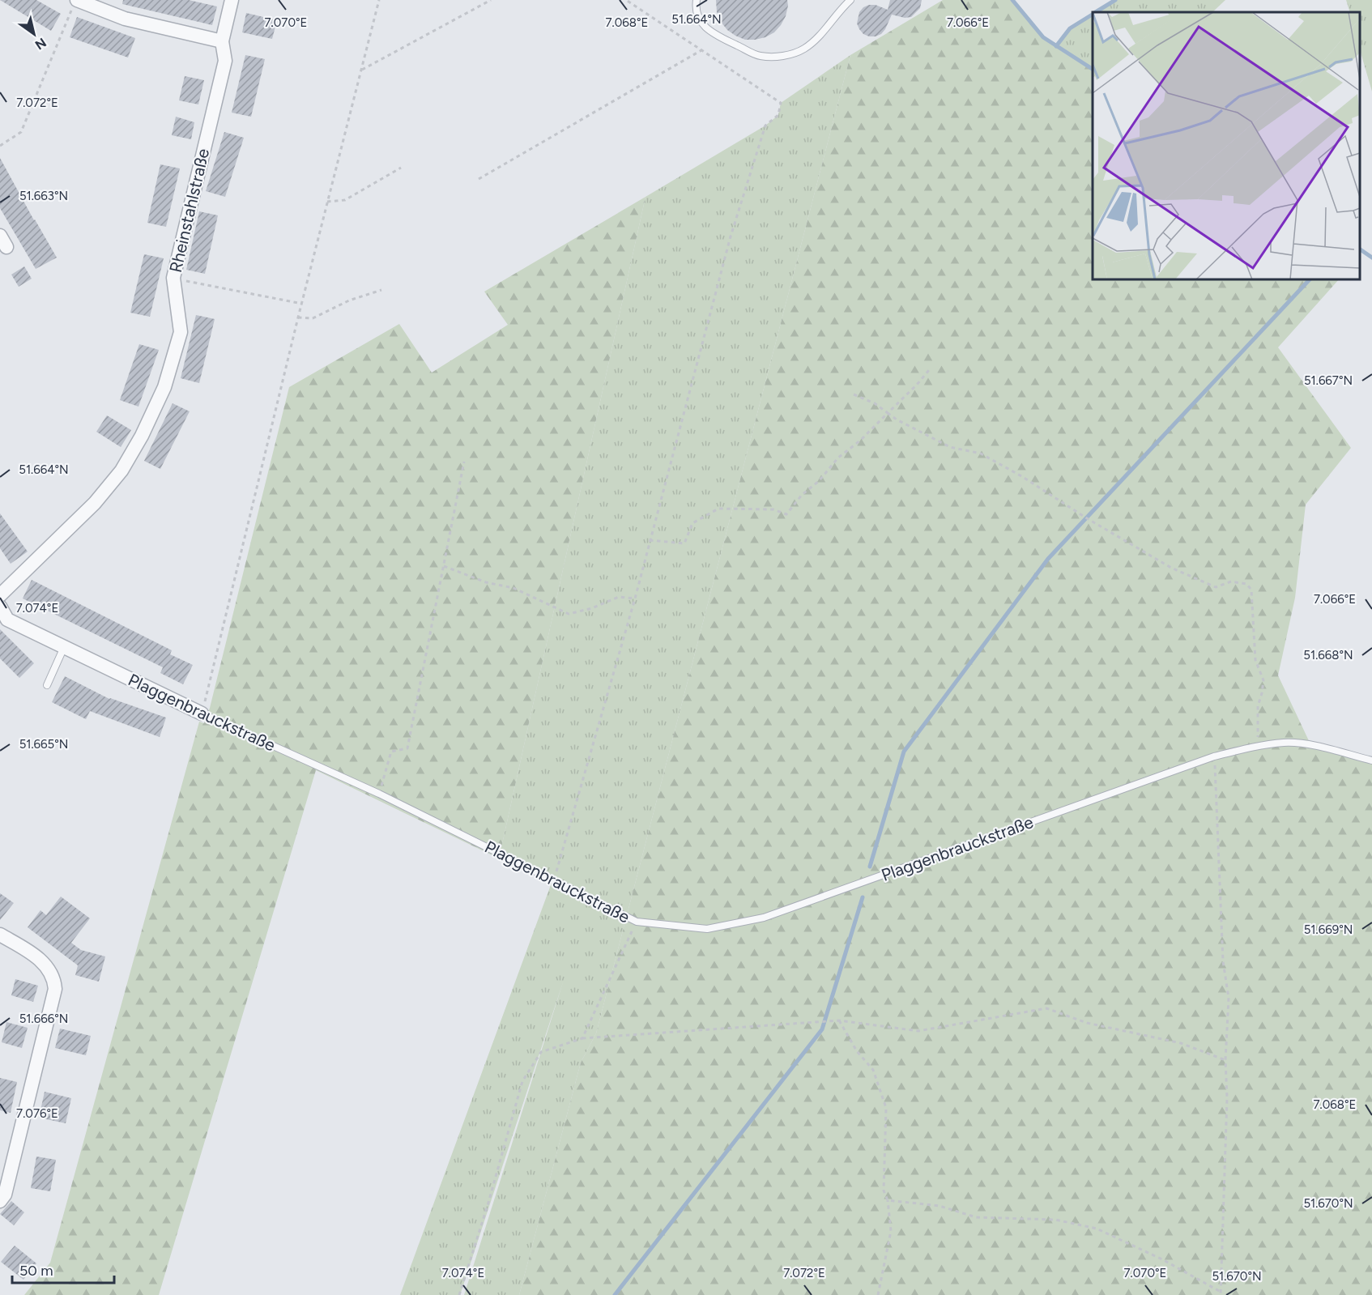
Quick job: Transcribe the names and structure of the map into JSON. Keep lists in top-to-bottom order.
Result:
{
  "streets": {
    "street": ["Rheinstahlstraße", "Plaggenbrauckstraße"]
  },
  "scale_bar": "50 m",
  "north": "bottom right",
  "coordinates": [
    "51.664°N",
    "7.070°E",
    "7.068°E",
    "7.066°E",
    "7.072°E",
    "51.663°N",
    "51.667°N",
    "7.074°E",
    "51.668°N",
    "51.665°N",
    "51.669°N",
    "51.666°N",
    "7.076°E",
    "51.670°N"
  ]
}
